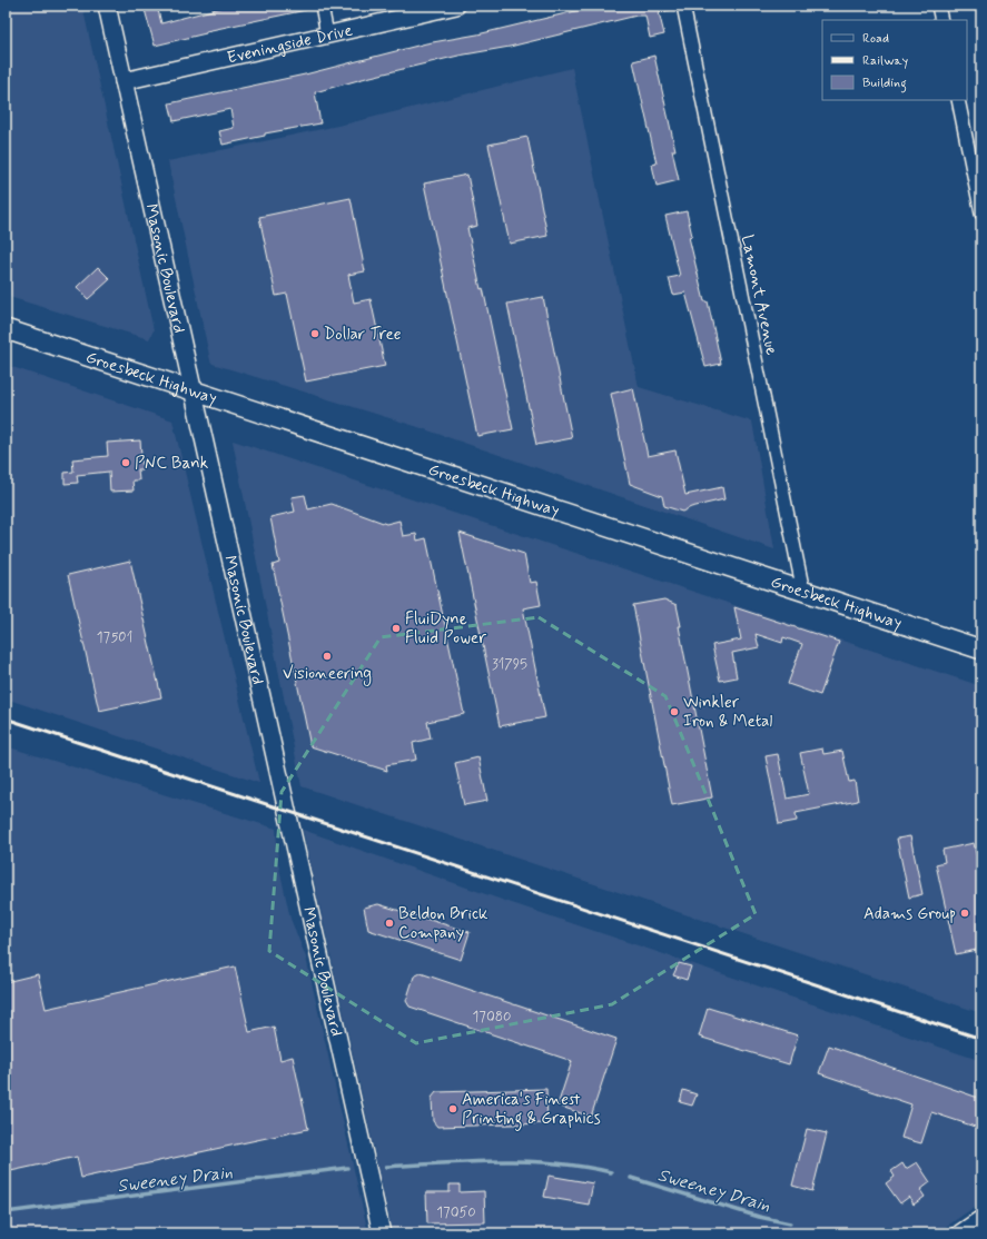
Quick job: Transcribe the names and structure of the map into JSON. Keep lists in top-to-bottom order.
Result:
{
  "streets": {
    "main road": ["Groesbeck Highway"],
    "street": ["Eveningside Drive", "Masonic Boulevard", "Lamont Avenue"]
  },
  "crossings": [
    ["Eveningside Drive", "Masonic Boulevard"],
    ["Masonic Boulevard", "Groesbeck Highway"],
    ["Lamont Avenue", "Groesbeck Highway"]
  ],
  "water": ["Sweeney Drain"],
  "places": [
    "Dollar Tree",
    "PNC Bank",
    "FluiDyne Fluid Power",
    "Visioneering",
    "Winkler Iron & Metal",
    "Adams Group",
    "Beldon Brick Company",
    "America's Finest Printing & Graphics"
  ],
  "house_numbers": [
    "17501",
    "31795",
    "17080",
    "17050"
  ],
  "legend": ["Road", "Railway", "Building"]
}
